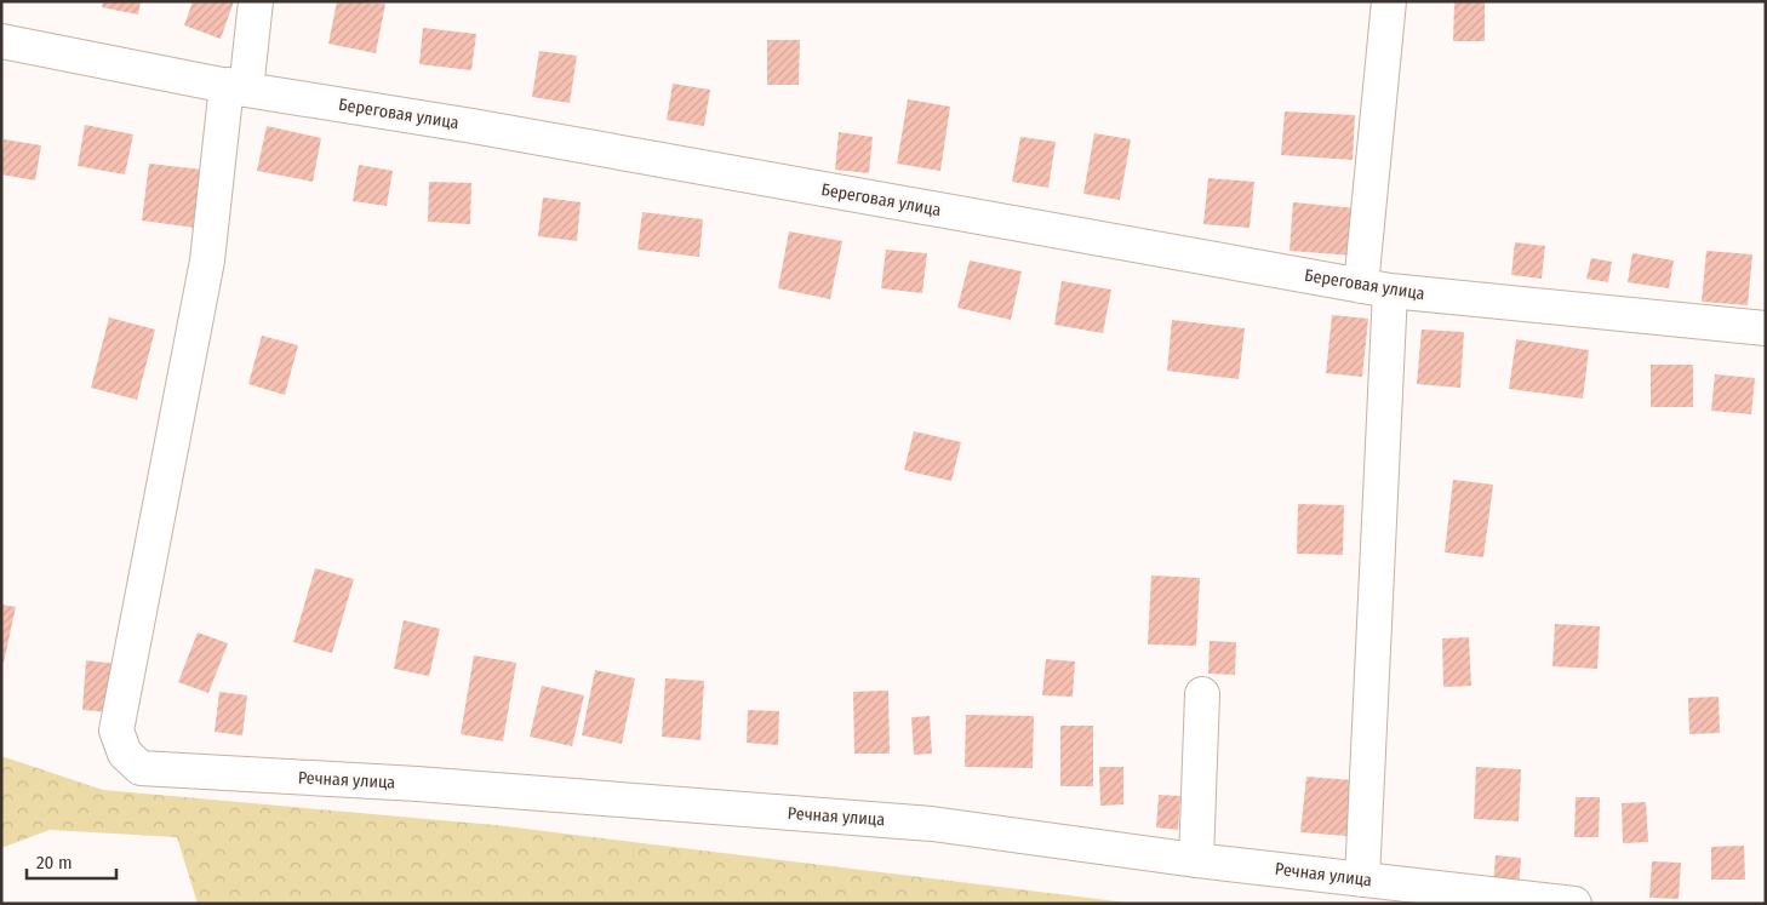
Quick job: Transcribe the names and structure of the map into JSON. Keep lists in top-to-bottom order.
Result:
{
  "streets": {
    "street": ["Береговая улица", "Речная улица"]
  },
  "crossings": [
    ["Береговая улица", "Речная улица"]
  ],
  "scale_bar": "20 m"
}
